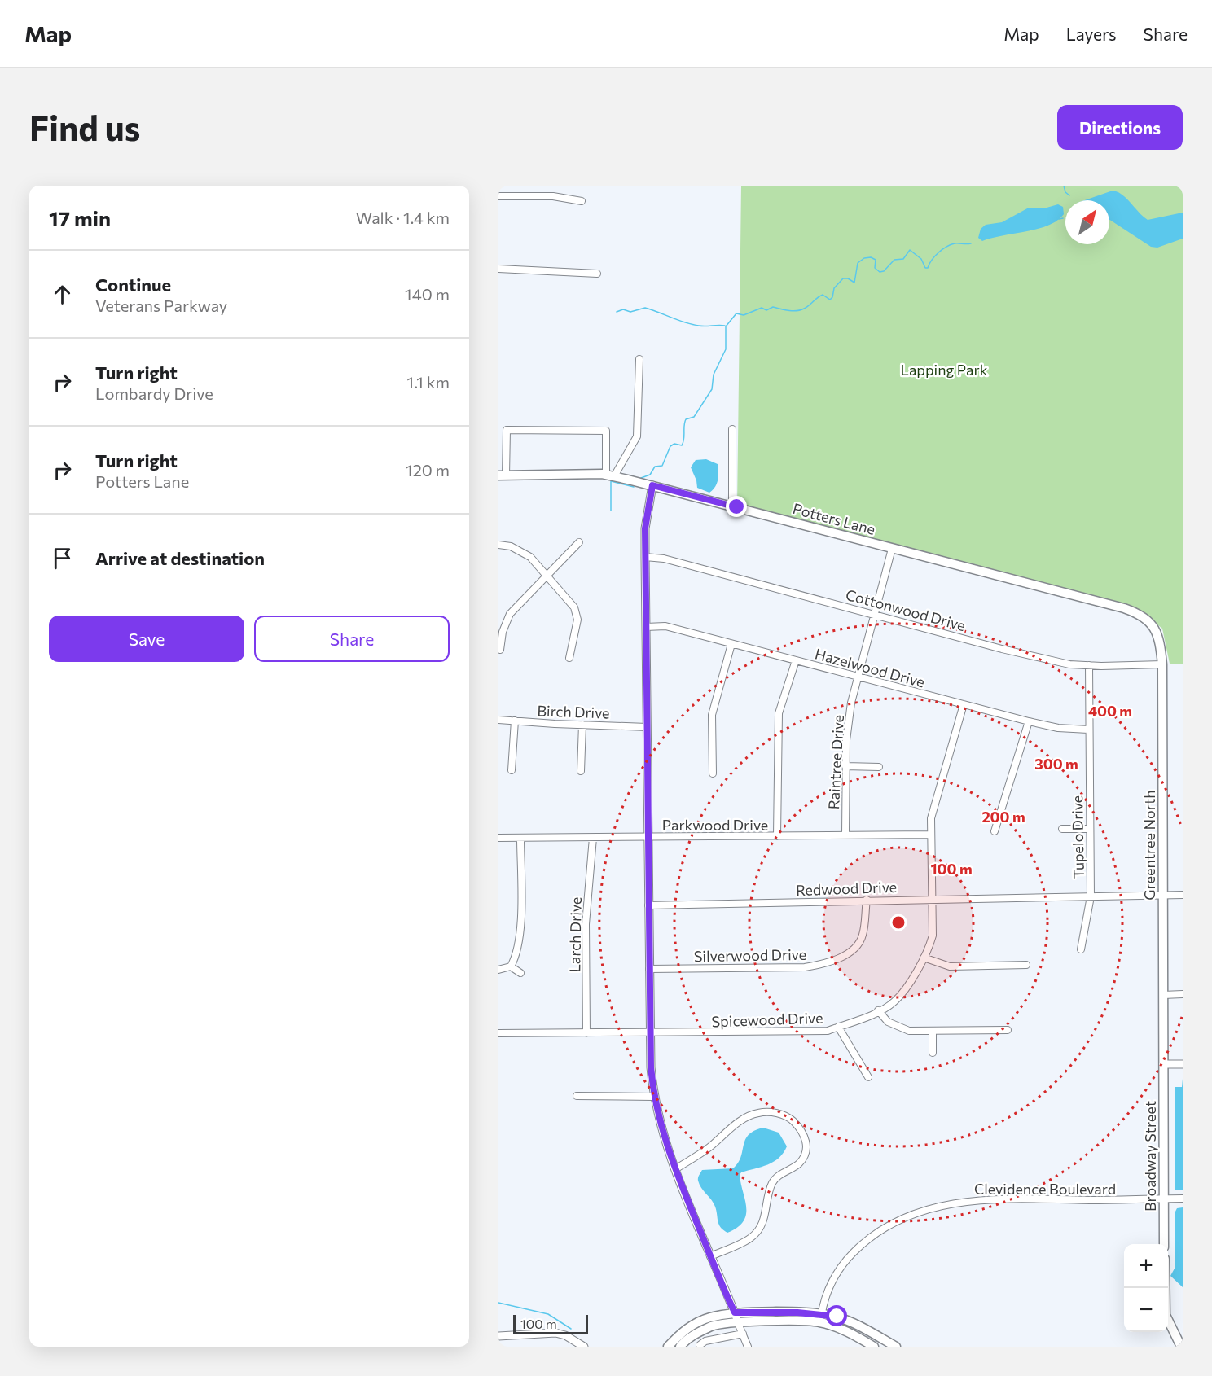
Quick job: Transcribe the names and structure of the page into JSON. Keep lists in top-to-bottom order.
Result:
{
  "streets": {
    "main road": ["Potters Lane", "Greentree North", "Broadway Street"],
    "street": [
      "Cottonwood Drive",
      "Hazelwood Drive",
      "Birch Drive",
      "Raintree Drive",
      "Parkwood Drive",
      "Tupelo Drive",
      "Redwood Drive",
      "Larch Drive",
      "Silverwood Drive",
      "Spicewood Drive",
      "Clevidence Boulevard"
    ]
  },
  "crossings": [
    ["Potters Lane", "Raintree Drive"],
    ["Potters Lane", "Greentree North"],
    ["Cottonwood Drive", "Raintree Drive"],
    ["Cottonwood Drive", "Tupelo Drive"],
    ["Cottonwood Drive", "Greentree North"],
    ["Hazelwood Drive", "Raintree Drive"],
    ["Hazelwood Drive", "Tupelo Drive"],
    ["Hazelwood Drive", "Spicewood Drive"],
    ["Raintree Drive", "Parkwood Drive"],
    ["Parkwood Drive", "Larch Drive"],
    ["Parkwood Drive", "Spicewood Drive"],
    ["Tupelo Drive", "Redwood Drive"],
    ["Greentree North", "Redwood Drive"],
    ["Greentree North", "Broadway Street"],
    ["Redwood Drive", "Silverwood Drive"],
    ["Redwood Drive", "Spicewood Drive"],
    ["Larch Drive", "Spicewood Drive"],
    ["Broadway Street", "Clevidence Boulevard"]
  ],
  "parks": ["Lapping Park"],
  "scale_bar": "100 m",
  "north": "top right",
  "page": {
    "header": "Map",
    "nav": ["Map", "Layers", "Share"],
    "buttons": [
      "Directions",
      ["Save", "Share"]
    ],
    "title": "Find us",
    "heading": ["17 min", "Walk · 1.4 km"],
    "list": [
      ["Continue", "Veterans Parkway", "140 m"],
      ["Turn right", "Lombardy Drive", "1.1 km"],
      ["Turn right", "Potters Lane", "120 m"],
      "Arrive at destination"
    ],
    "map_buttons": ["+", "−"],
    "scale": "100 m"
  },
  "rings": [
    "400 m",
    "300 m",
    "200 m",
    "100 m"
  ]
}
